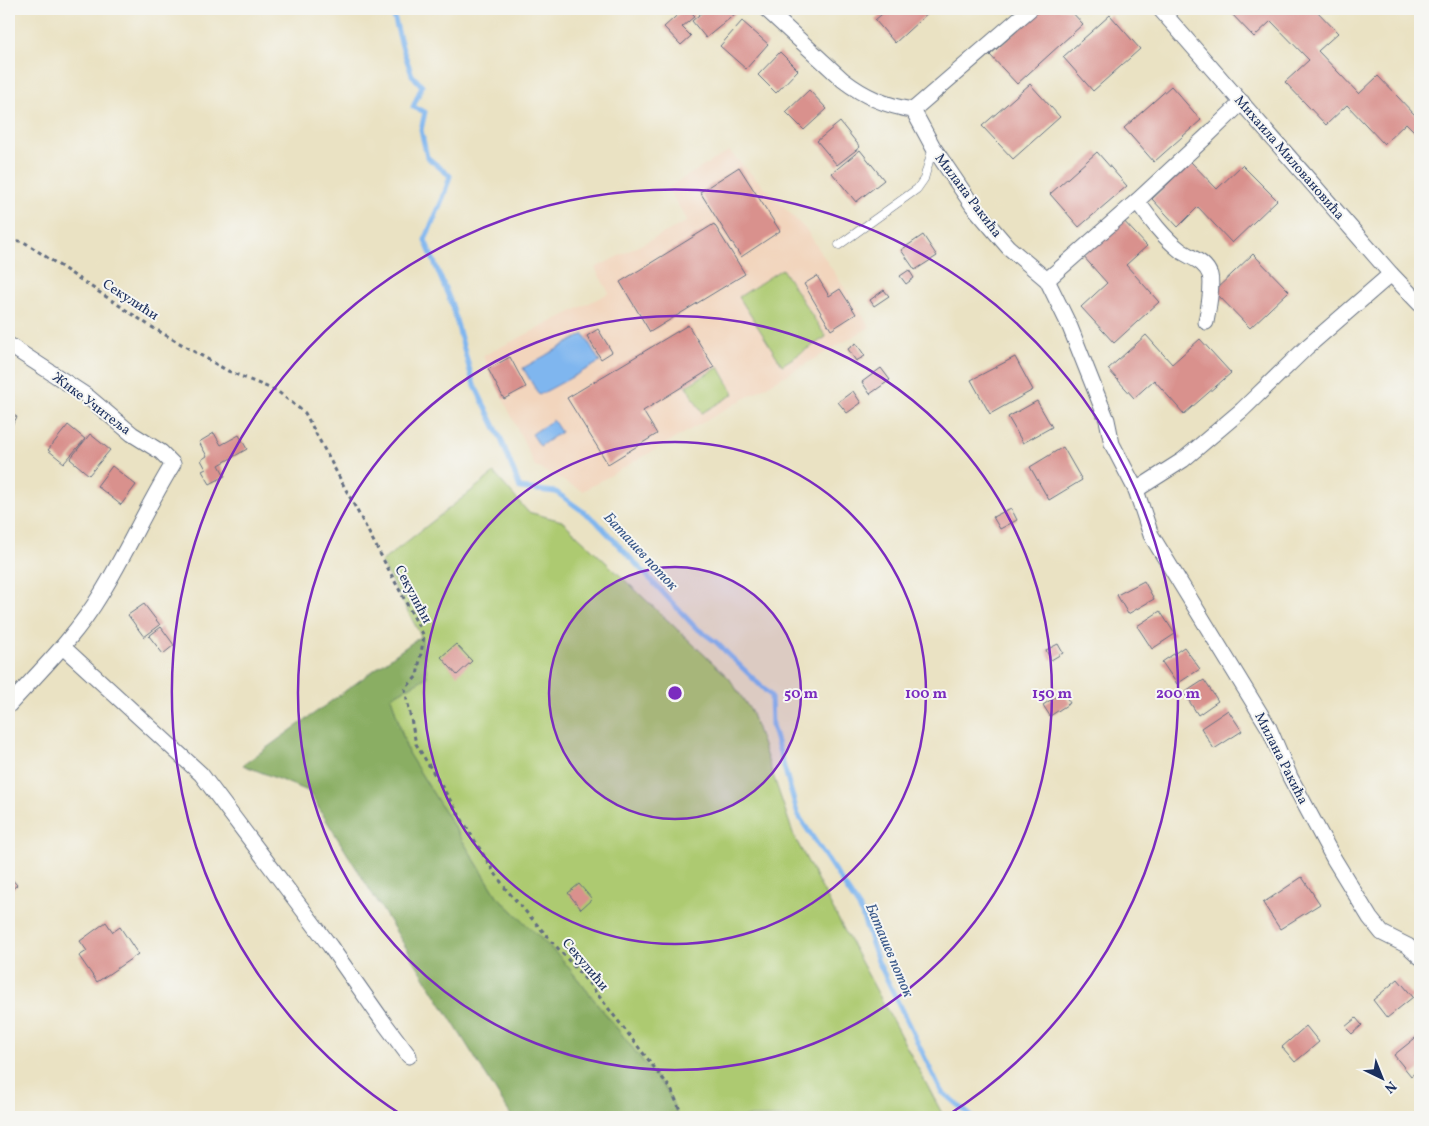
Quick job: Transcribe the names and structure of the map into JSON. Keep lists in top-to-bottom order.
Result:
{
  "streets": {
    "street": ["Михаила Миловановића", "Милана Ракића", "Жике Учитеља"],
    "path": ["Секулићи"]
  },
  "water": ["Баташев поток"],
  "north": "bottom right",
  "rings": [
    "50 m",
    "100 m",
    "150 m",
    "200 m"
  ]
}
